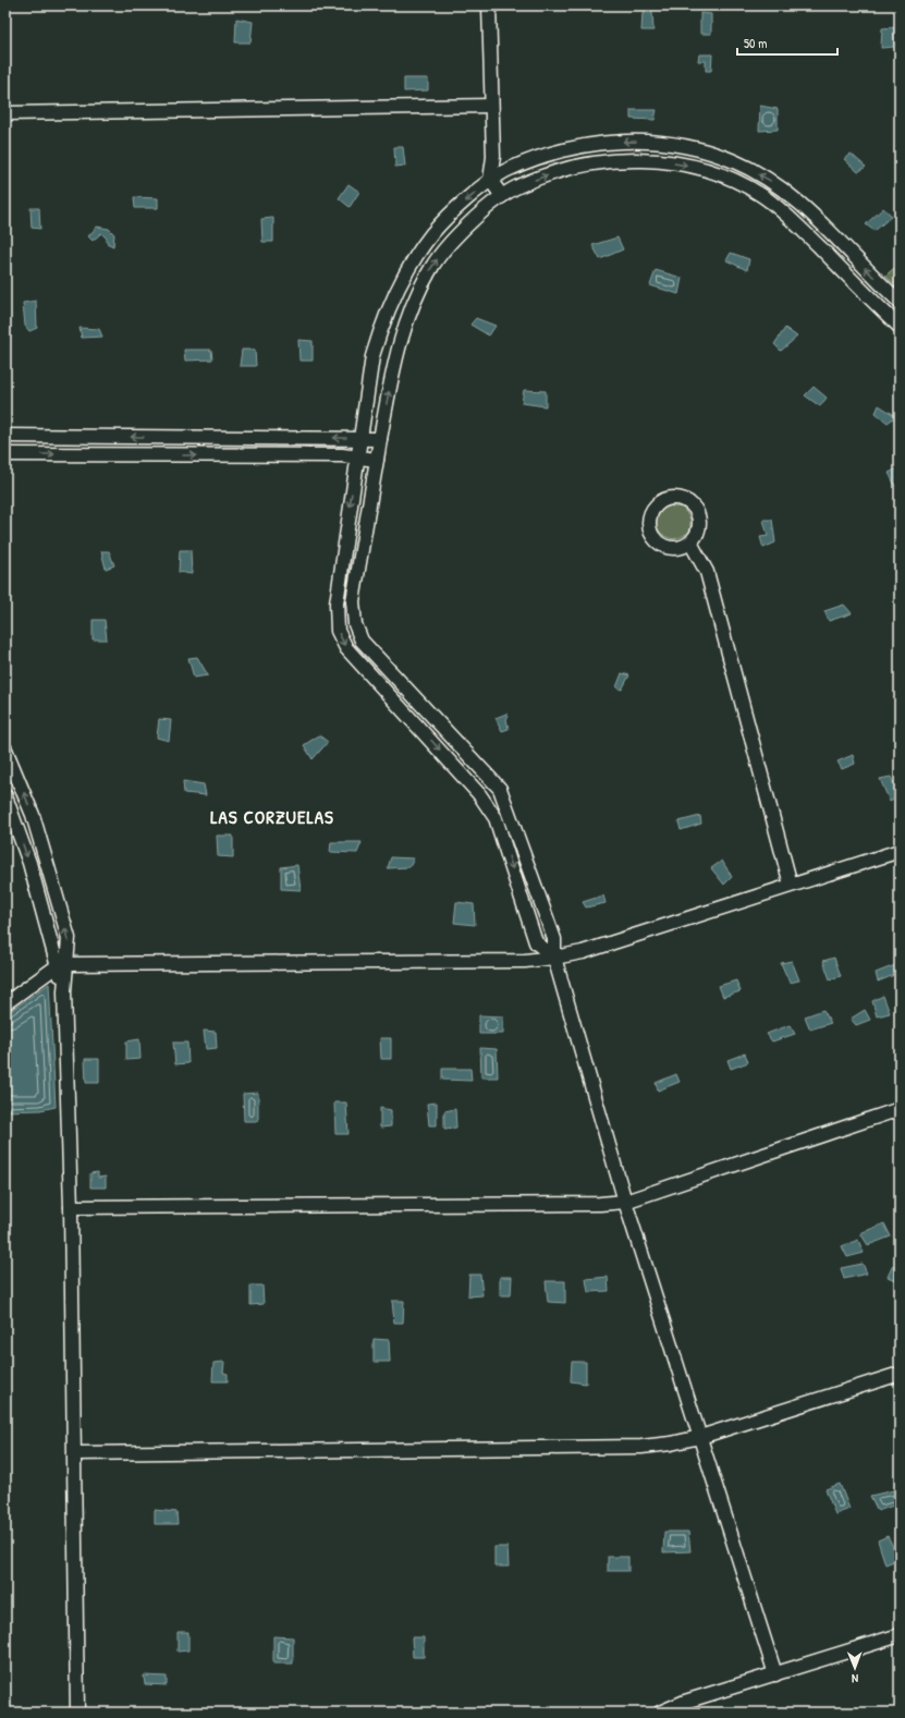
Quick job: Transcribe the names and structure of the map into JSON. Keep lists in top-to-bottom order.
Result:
{
  "districts": ["LAS CORZUELAS"],
  "scale_bar": "50 m",
  "north": "bottom"
}
